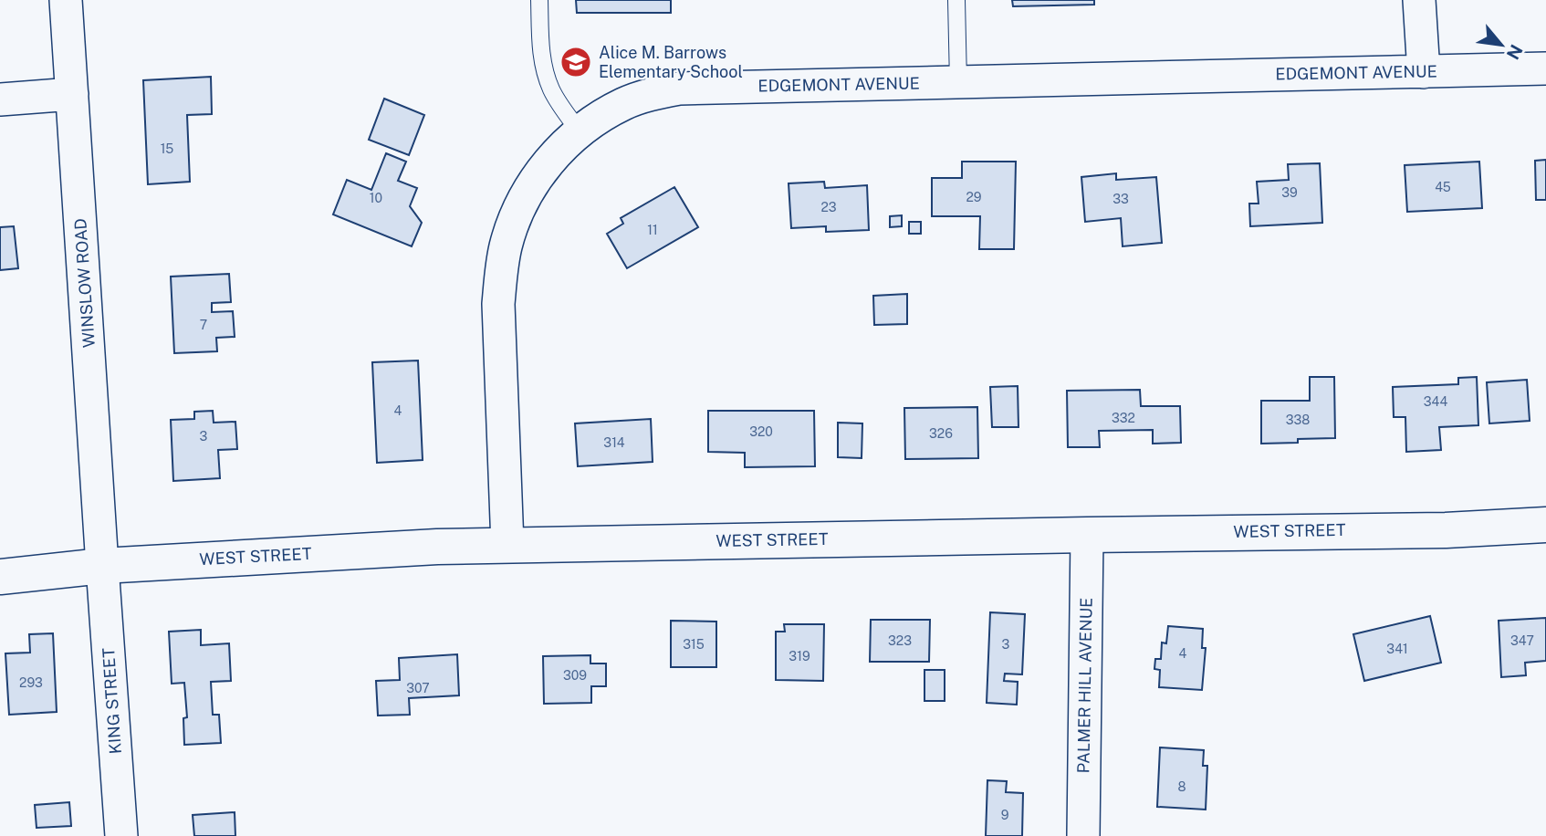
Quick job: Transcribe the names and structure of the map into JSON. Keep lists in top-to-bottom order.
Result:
{
  "streets": {
    "main road": ["WEST STREET"],
    "street": [
      "EDGEMONT AVENUE",
      "WINSLOW ROAD",
      "PALMER HILL AVENUE",
      "KING STREET"
    ]
  },
  "crossings": [
    ["EDGEMONT AVENUE", "WEST STREET"],
    ["WINSLOW ROAD", "WEST STREET"],
    ["WINSLOW ROAD", "KING STREET"],
    ["WEST STREET", "PALMER HILL AVENUE"],
    ["WEST STREET", "KING STREET"]
  ],
  "places": {
    "school or university": ["Alice M. Barrows Elementary School"]
  },
  "house_numbers": [
    "15",
    "45",
    "39",
    "29",
    "10",
    "33",
    "23",
    "11",
    "7",
    "344",
    "4",
    "332",
    "338",
    "320",
    "326",
    "3",
    "314",
    "323",
    "347",
    "315",
    "3",
    "341",
    "4",
    "319",
    "309",
    "293",
    "307",
    "8",
    "9"
  ],
  "north": "bottom right"
}
